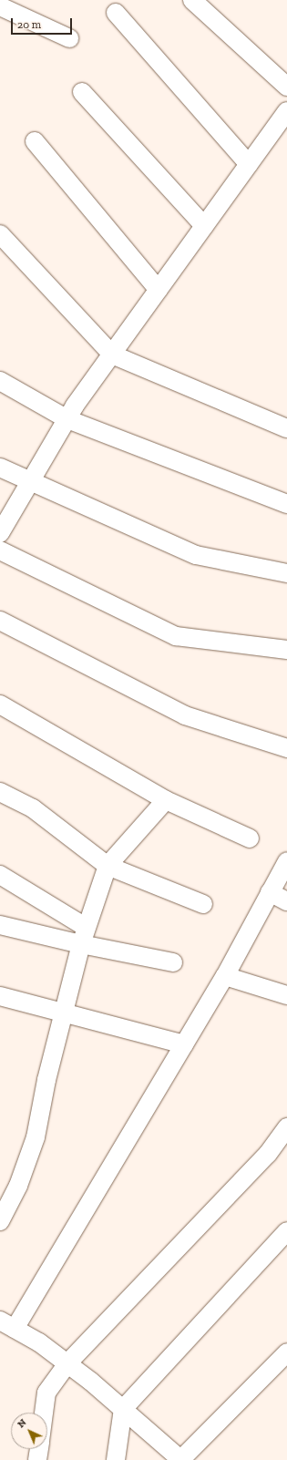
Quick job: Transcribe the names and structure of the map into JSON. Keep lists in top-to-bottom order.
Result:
{
  "scale_bar": "20 m",
  "north": "top left"
}
